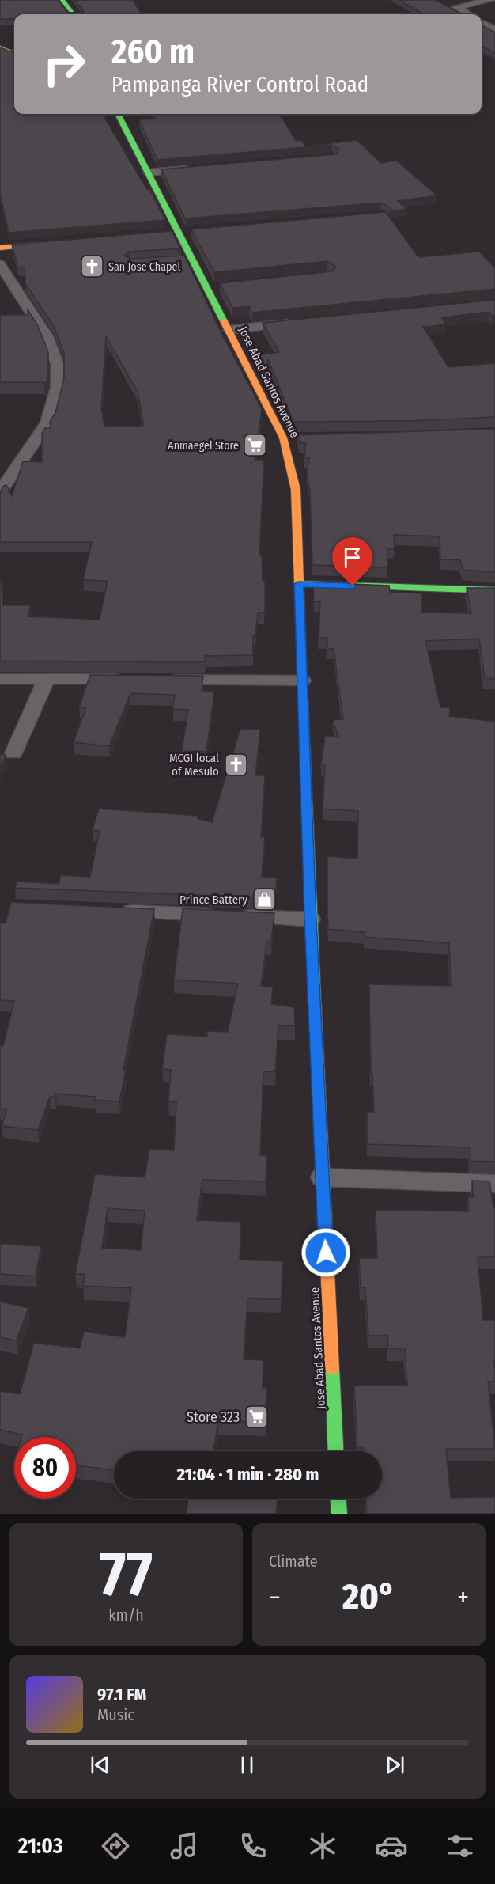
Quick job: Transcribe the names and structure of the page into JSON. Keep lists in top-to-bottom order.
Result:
{
  "streets": {
    "main road": ["Jose Abad Santos Avenue"]
  },
  "places": {
    "church": ["San Jose Chapel", "MCGI local of Mesulo"],
    "supermarket": ["Anmaegel Store", "Store 323"],
    "shop": ["Prince Battery"]
  },
  "page": {
    "turn": ["260 m", "Pampanga River Control Road"],
    "limit": "80",
    "trip": "21:04 · 1 min · 280 m",
    "tile": [
      ["77", "km/h"],
      "Climate"
    ],
    "heat": ["−", "20°", "+"],
    "song": ["97.1 FM", "Music"],
    "tabs": "21:03"
  }
}
